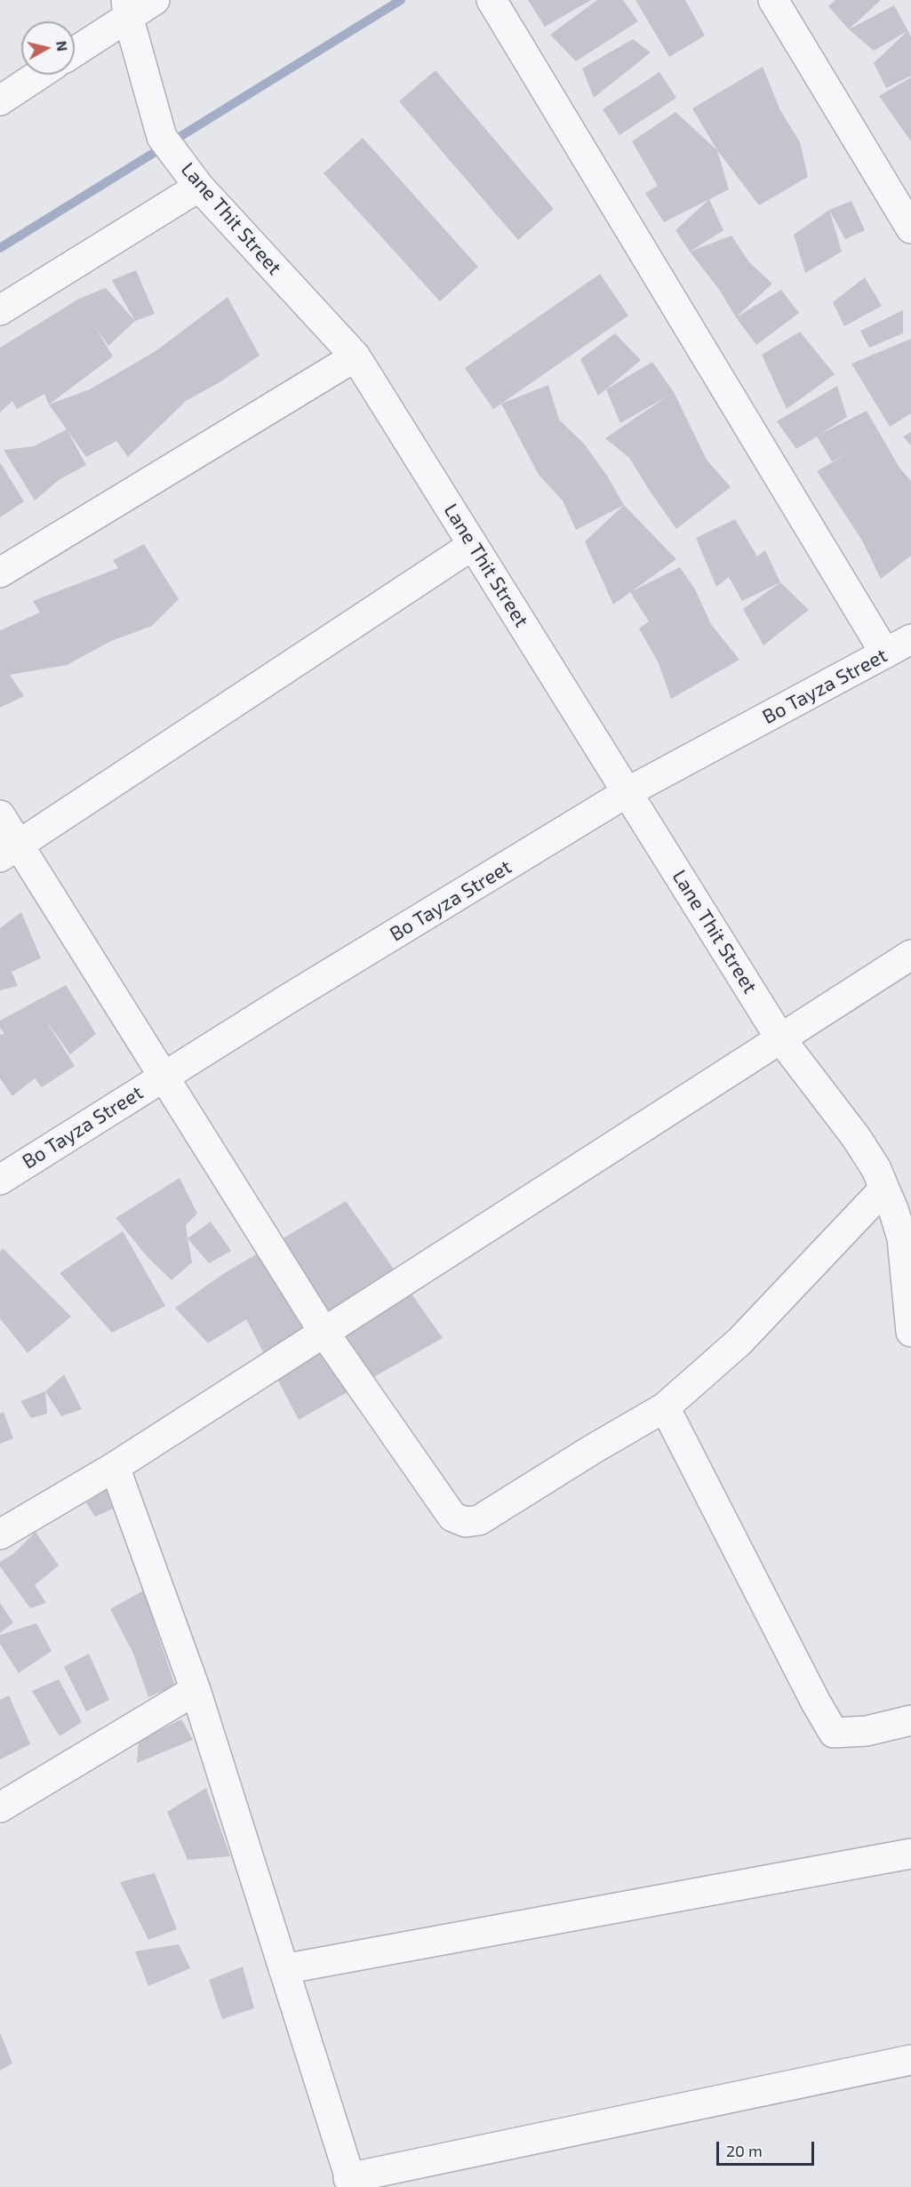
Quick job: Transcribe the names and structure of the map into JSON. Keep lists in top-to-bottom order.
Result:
{
  "streets": {
    "street": ["Lane Thit Street", "Bo Tayza Street"]
  },
  "crossings": [
    ["Lane Thit Street", "Bo Tayza Street"]
  ],
  "scale_bar": "20 m",
  "north": "right"
}
